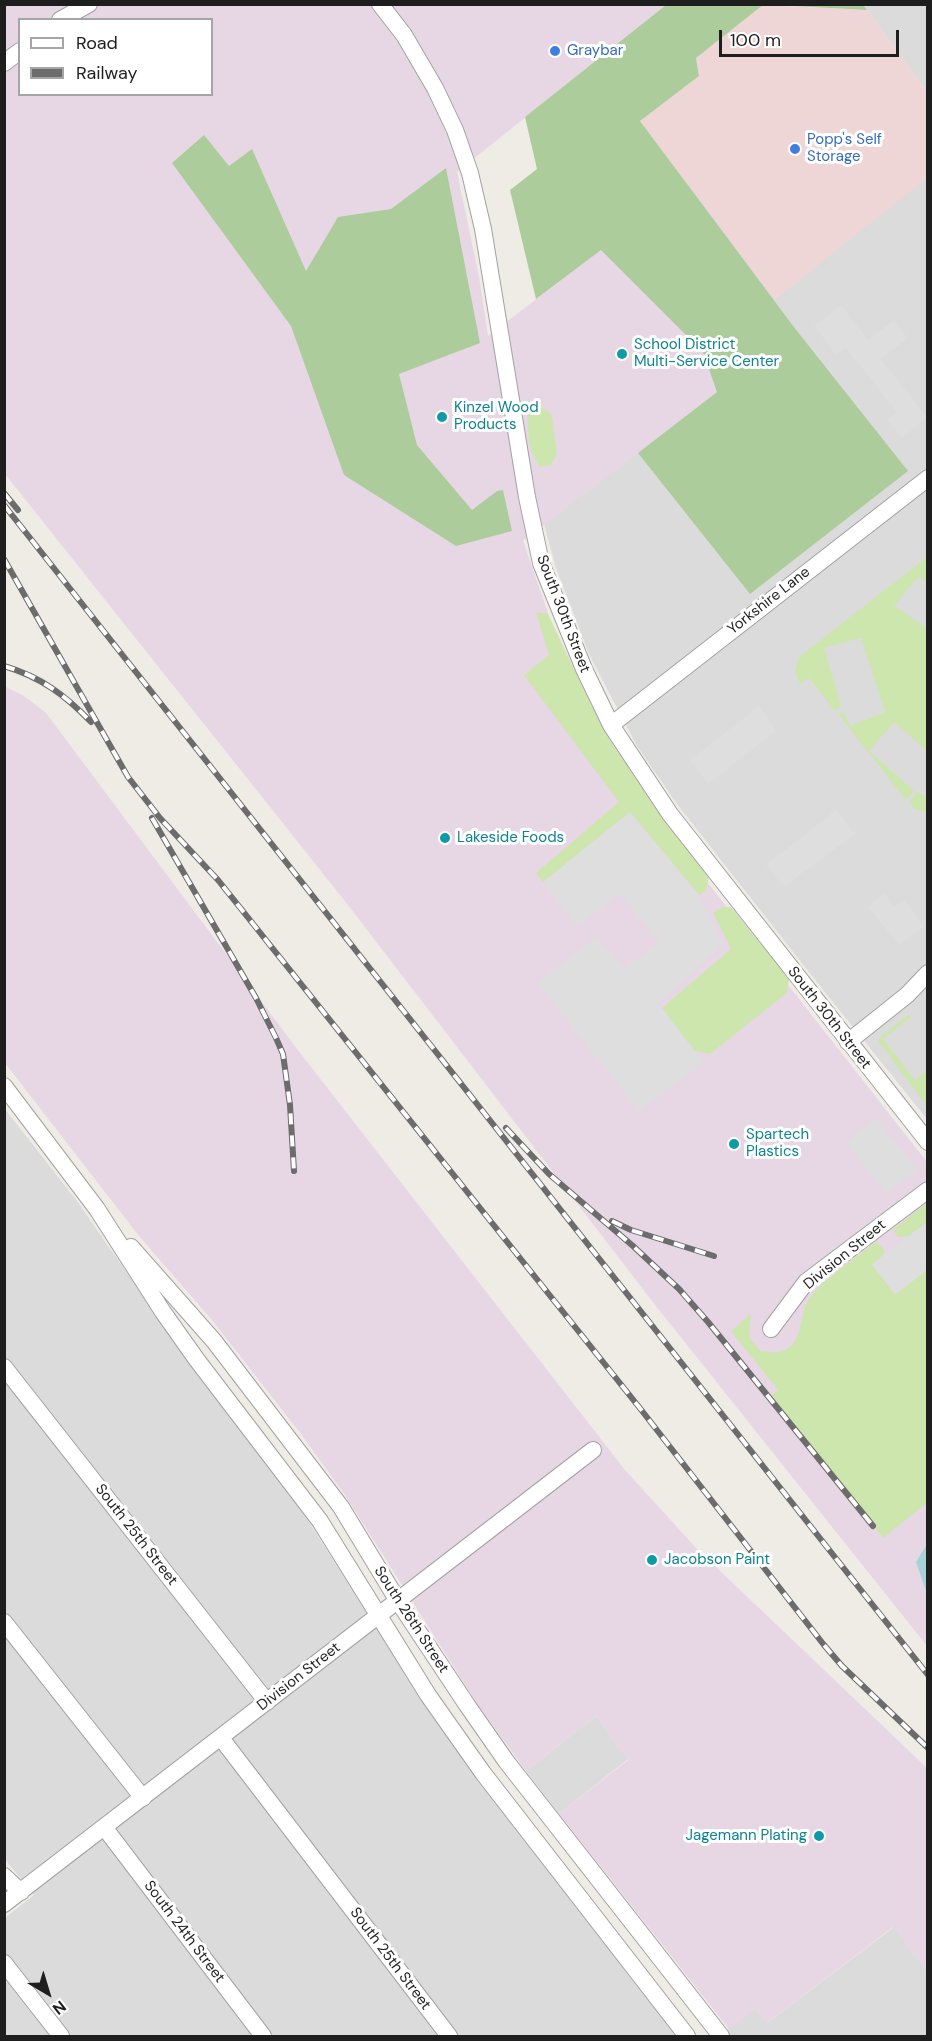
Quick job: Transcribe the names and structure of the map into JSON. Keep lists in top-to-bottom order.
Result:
{
  "streets": {
    "street": [
      "Yorkshire Lane",
      "South 30th Street",
      "Division Street",
      "South 25th Street",
      "South 26th Street",
      "South 24th Street"
    ]
  },
  "crossings": [
    ["Yorkshire Lane", "South 30th Street"],
    ["Division Street", "South 25th Street"],
    ["Division Street", "South 26th Street"],
    ["Division Street", "South 24th Street"]
  ],
  "places": [
    "Graybar",
    "Popp's Self Storage",
    "School District Multi-Service Center",
    "Kinzel Wood Products",
    "Lakeside Foods",
    "Spartech Plastics",
    "Jacobson Paint",
    "Jagemann Plating"
  ],
  "legend": ["Road", "Railway"],
  "scale_bar": "100 m",
  "north": "bottom right"
}
